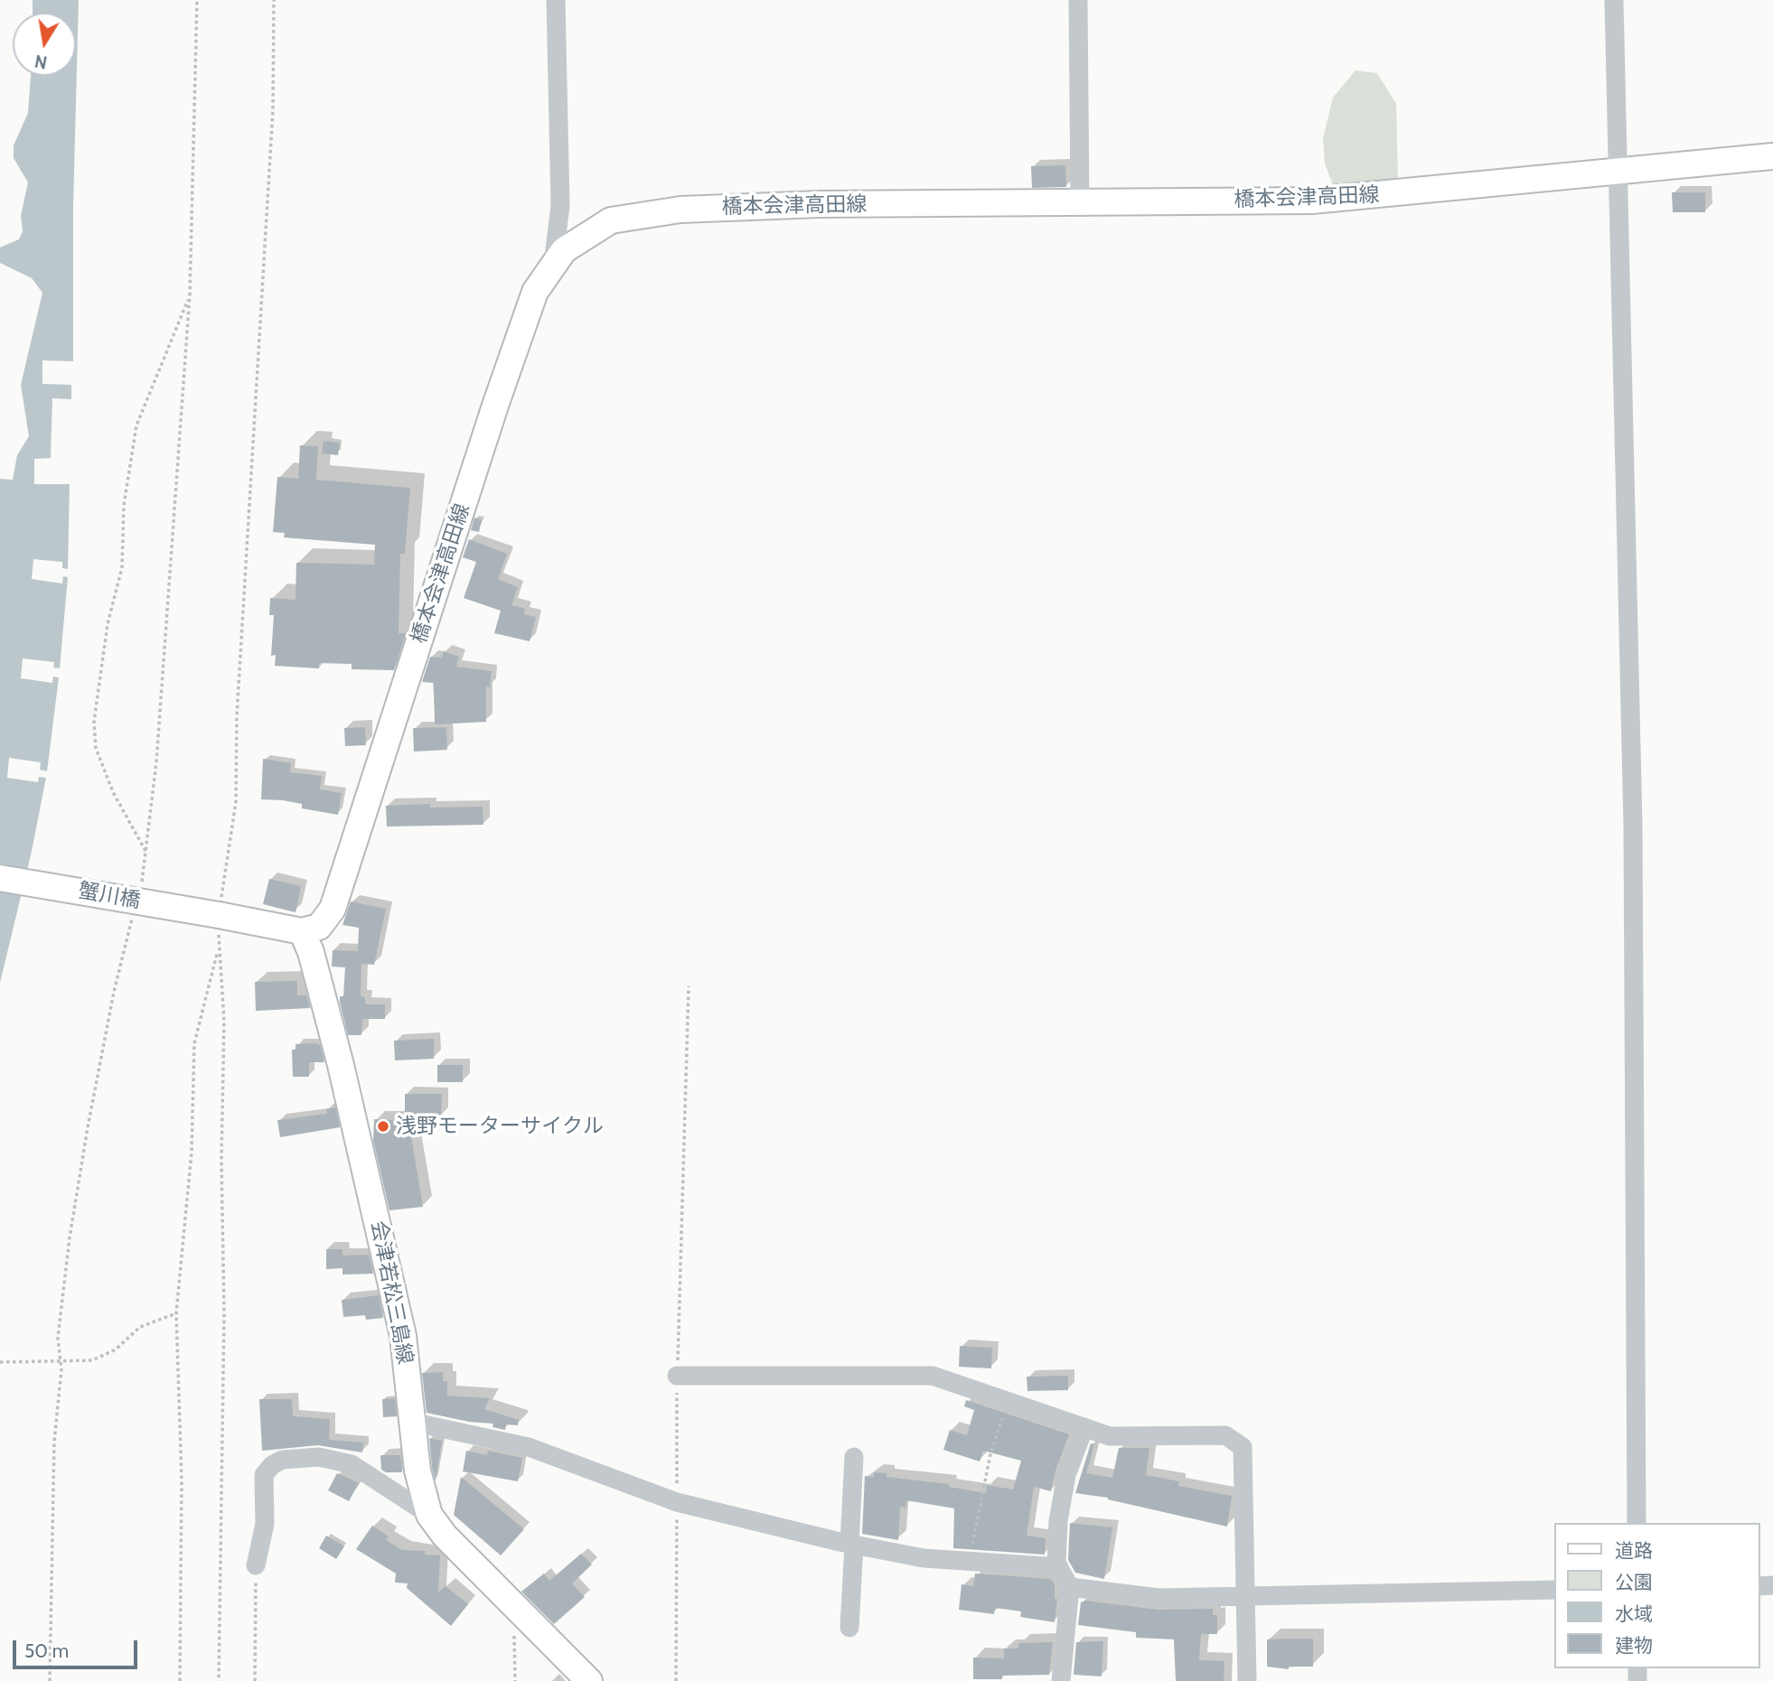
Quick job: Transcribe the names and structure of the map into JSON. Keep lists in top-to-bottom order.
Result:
{
  "streets": {
    "main road": ["橋本会津高田線", "蟹川橋", "会津若松三島線"]
  },
  "crossings": [
    ["橋本会津高田線", "会津若松三島線"]
  ],
  "places": ["浅野モーターサイクル"],
  "legend": [
    "道路",
    "公園",
    "水域",
    "建物"
  ],
  "scale_bar": "50 m",
  "north": "bottom"
}
